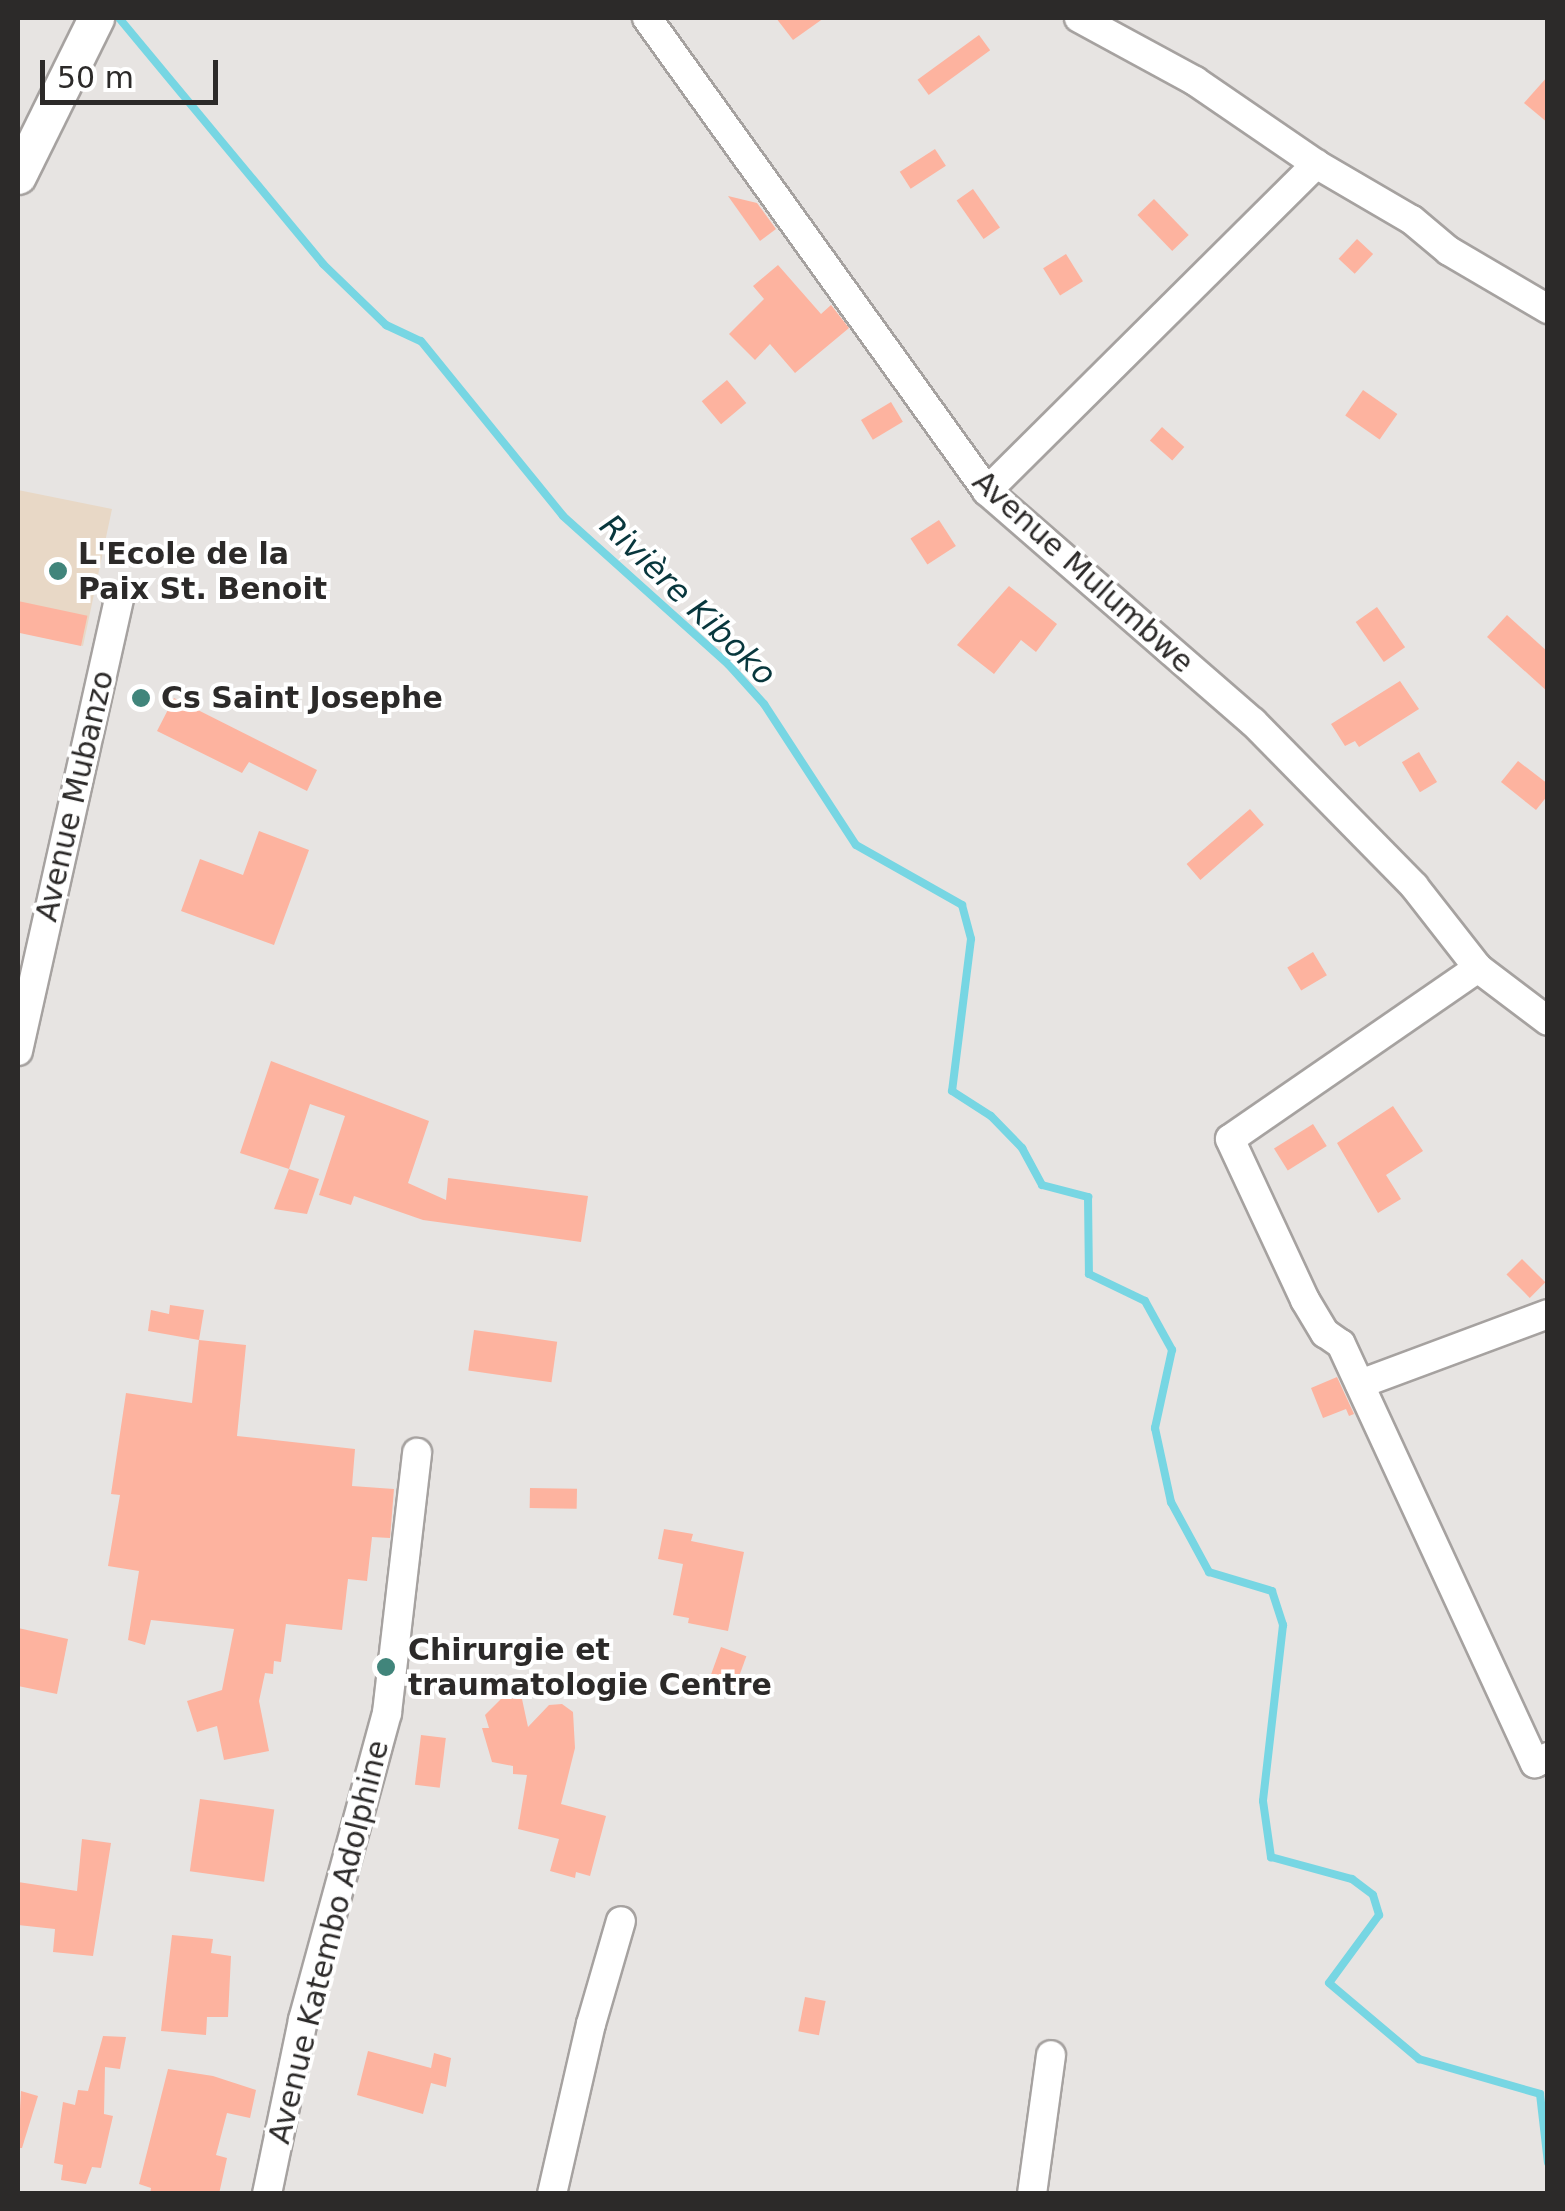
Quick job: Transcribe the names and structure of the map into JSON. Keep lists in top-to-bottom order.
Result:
{
  "streets": {
    "street": ["Avenue Mulumbwe", "Avenue Mubanzo", "Avenue Katembo Adolphine"]
  },
  "water": ["Rivière Kiboko"],
  "places": ["L'Ecole de la Paix St. Benoit", "Cs Saint Josephe", "Chirurgie et traumatologie Centre"],
  "scale_bar": "50 m"
}
